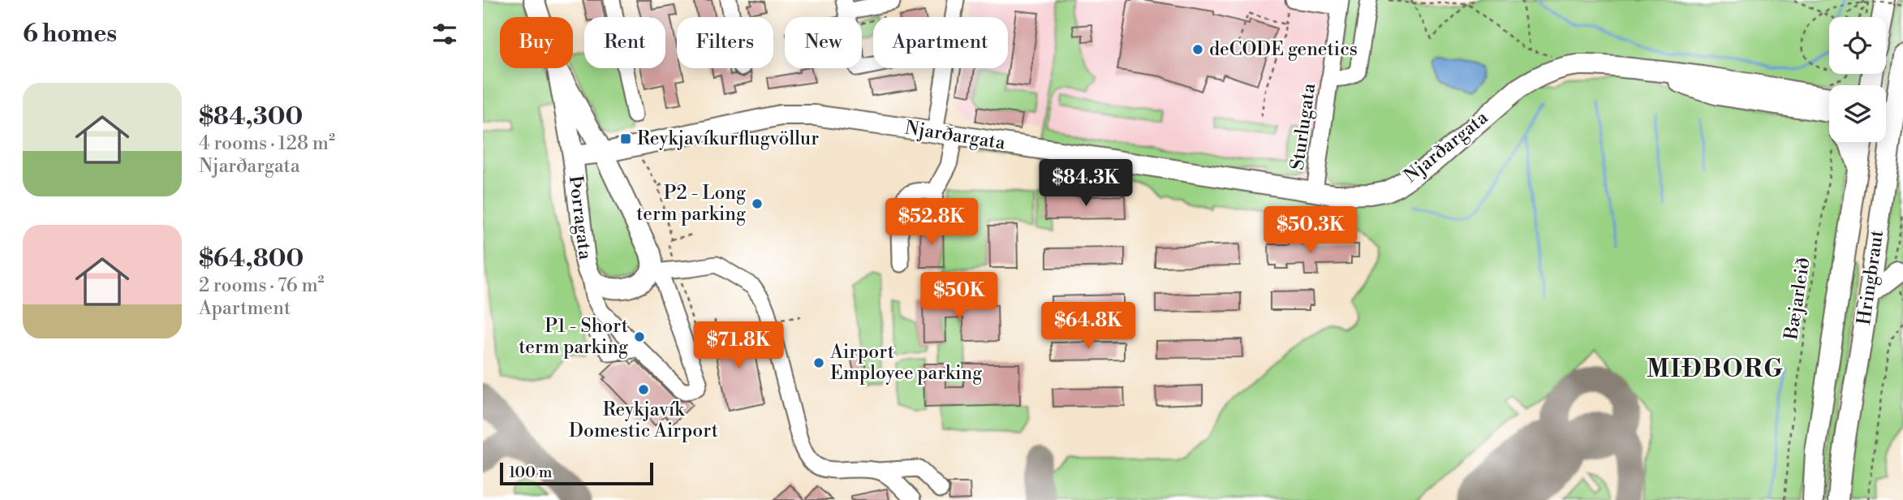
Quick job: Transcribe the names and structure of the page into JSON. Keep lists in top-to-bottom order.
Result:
{
  "streets": {
    "main road": ["Njarðargata", "Þorragata", "Hringbraut"],
    "street": ["Sturlugata"],
    "path": ["Bæjarleið"]
  },
  "crossings": [
    ["Sturlugata", "Njarðargata"],
    ["Njarðargata", "Þorragata"]
  ],
  "districts": ["MIÐBORG"],
  "places": {
    "other": [
      "deCODE genetics",
      "P2 - Long term parking",
      "P1 - Short term parking",
      "Airport Employee parking",
      "Reykjavík Domestic Airport"
    ],
    "transit": ["Reykjavíkurflugvöllur"]
  },
  "scale_bar": "100 m",
  "page": {
    "heading": "6 homes",
    "chip": [
      "Buy",
      "Rent",
      "Filters",
      "New",
      "Apartment"
    ],
    "list": [
      {
        "name": "$84,300",
        "note": "4 rooms · 128 m² · Njarðargata"
      },
      {
        "name": "$64,800",
        "note": "2 rooms · 76 m² · Apartment"
      }
    ],
    "price": [
      "$84.3K",
      "$52.8K",
      "$50.3K",
      "$50K",
      "$64.8K",
      "$71.8K"
    ],
    "scale": "100 m"
  }
}
